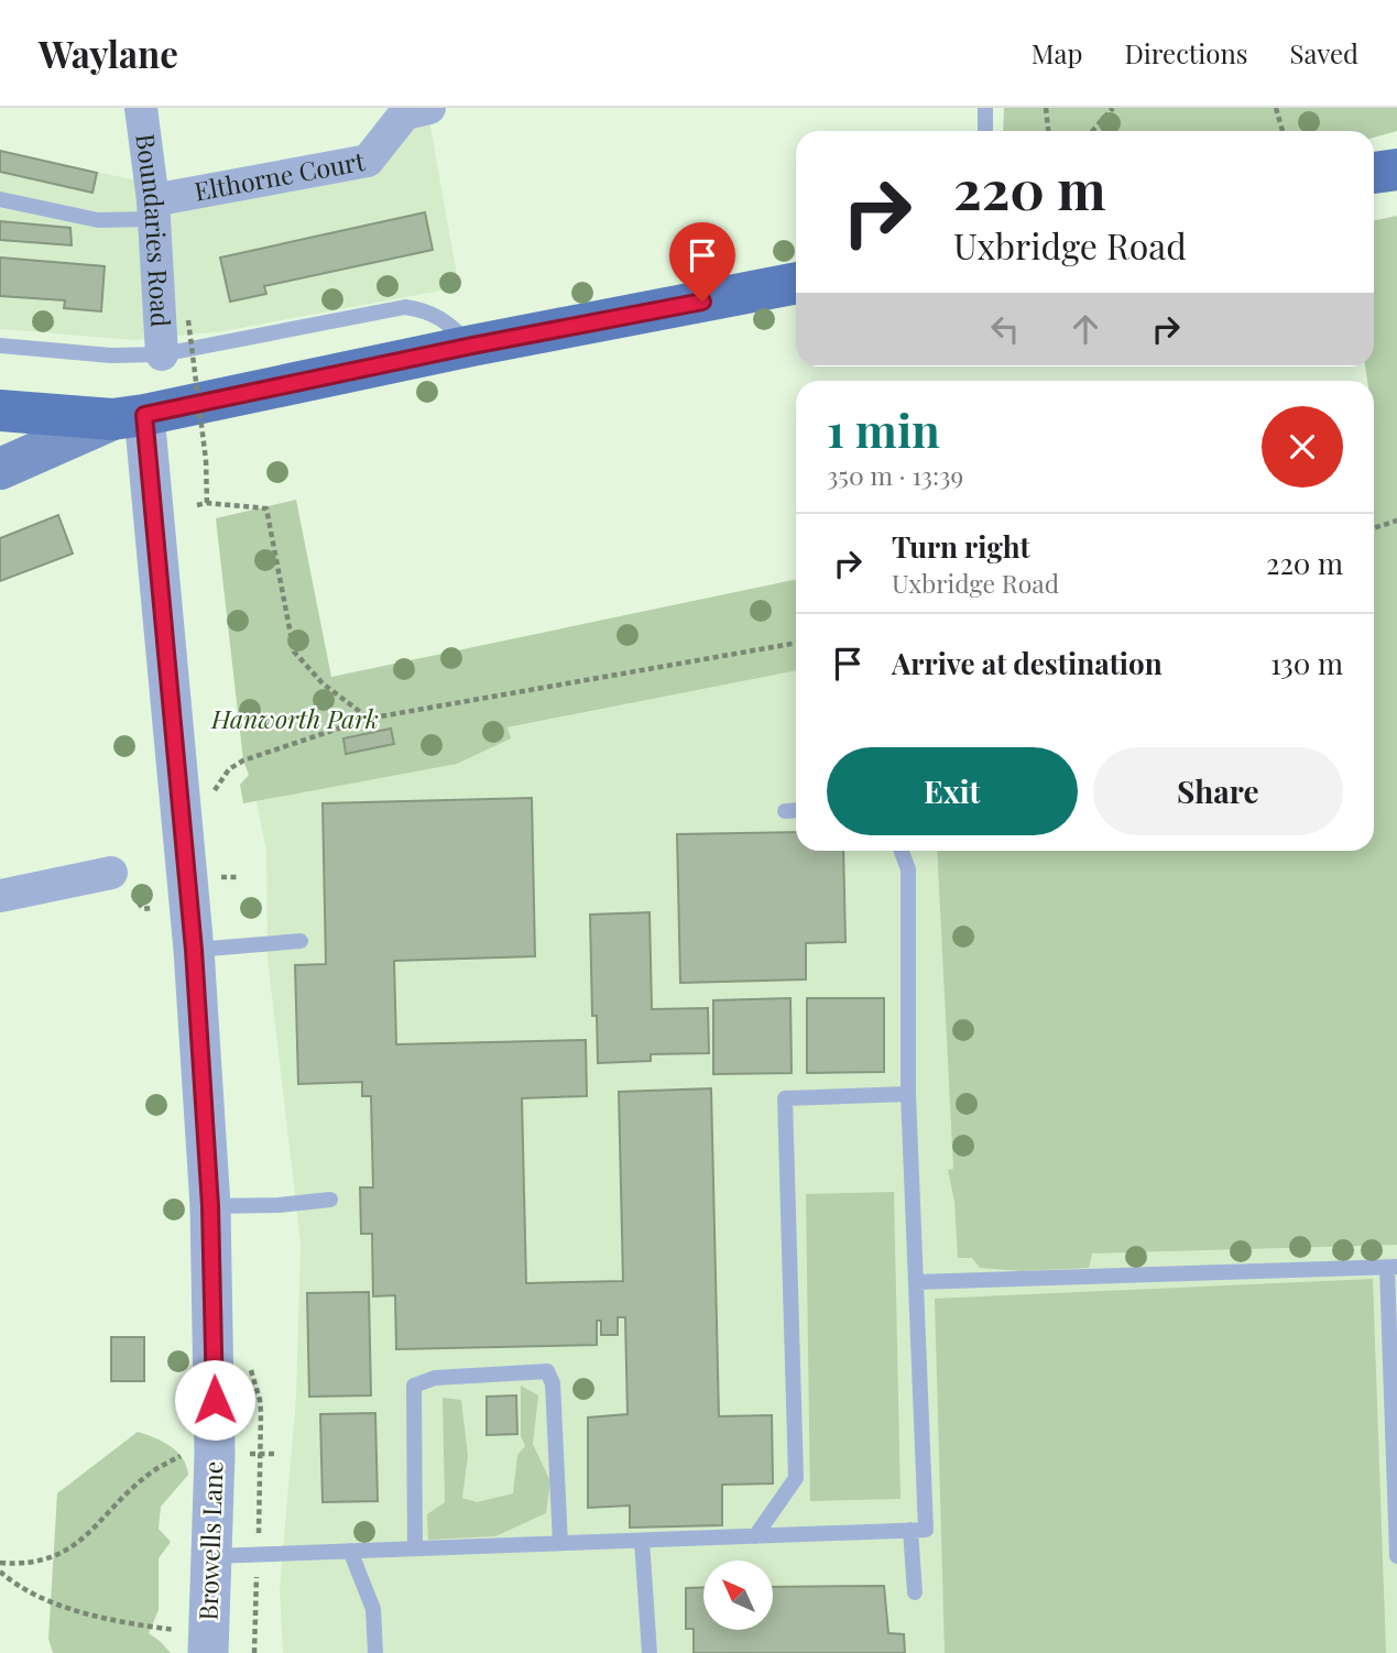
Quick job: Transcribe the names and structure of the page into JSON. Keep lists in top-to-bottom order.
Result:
{
  "streets": {
    "street": ["Elthorne Court", "Boundaries Road", "Browells Lane"]
  },
  "crossings": [
    ["Elthorne Court", "Boundaries Road"]
  ],
  "parks": ["Hanworth Park"],
  "north": "top left",
  "page": {
    "header": "Waylane",
    "nav": ["Map", "Directions", "Saved"],
    "turn": ["220 m", "Uxbridge Road"],
    "heading": ["1 min", "350 m · 13:39"],
    "list": [
      {
        "name": "Turn right",
        "note": "Uxbridge Road",
        "value": "220 m"
      },
      {
        "name": "Arrive at destination",
        "value": "130 m"
      }
    ],
    "buttons": ["Exit", "Share"]
  }
}
